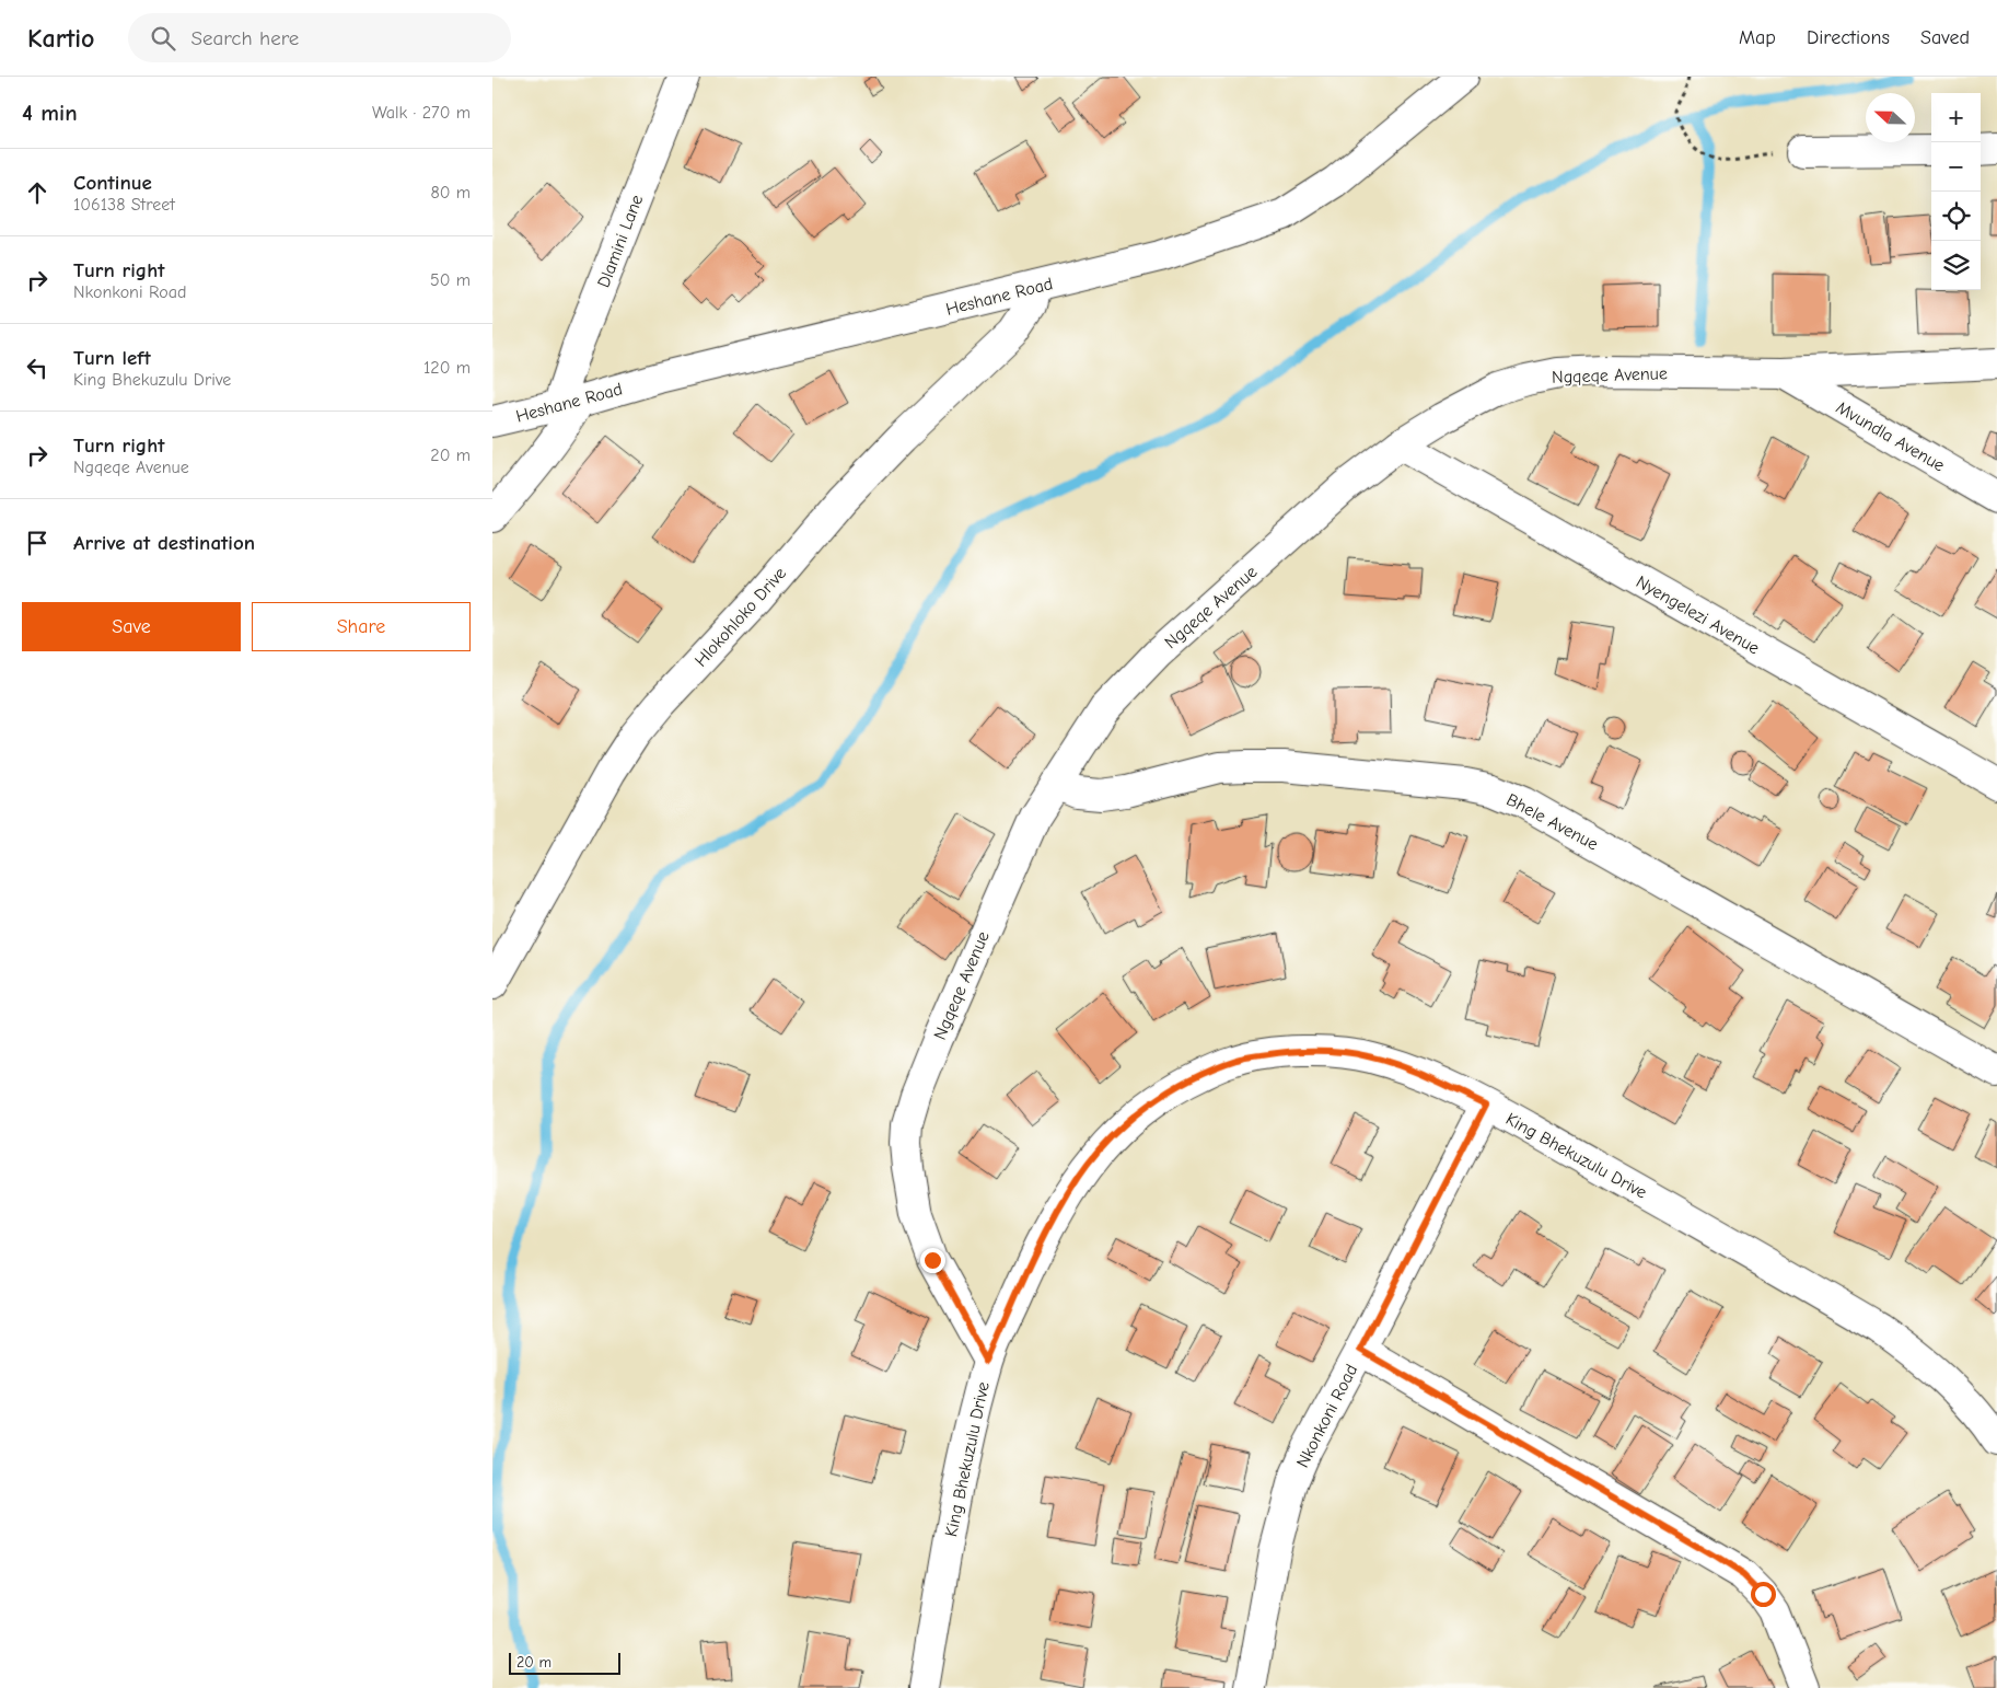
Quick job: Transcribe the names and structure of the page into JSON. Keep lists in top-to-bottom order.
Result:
{
  "streets": {
    "street": [
      "Dlamini Lane",
      "Heshane Road",
      "Ngqeqe Avenue",
      "Mvundla Avenue",
      "Nyengelezi Avenue",
      "Hlokohloko Drive",
      "Bhele Avenue",
      "King Bhekuzulu Drive",
      "Nkonkoni Road"
    ]
  },
  "crossings": [
    ["Dlamini Lane", "Heshane Road"],
    ["Heshane Road", "Hlokohloko Drive"],
    ["Ngqeqe Avenue", "Mvundla Avenue"],
    ["Ngqeqe Avenue", "Nyengelezi Avenue"],
    ["Ngqeqe Avenue", "Bhele Avenue"],
    ["Ngqeqe Avenue", "King Bhekuzulu Drive"],
    ["King Bhekuzulu Drive", "Nkonkoni Road"]
  ],
  "scale_bar": "20 m",
  "north": "left",
  "page": {
    "header": "Kartio",
    "search": "Search here",
    "nav": ["Map", "Directions", "Saved"],
    "heading": ["4 min", "Walk · 270 m"],
    "map_buttons": ["+", "−"],
    "list": [
      ["Continue", "106138 Street", "80 m"],
      ["Turn right", "Nkonkoni Road", "50 m"],
      ["Turn left", "King Bhekuzulu Drive", "120 m"],
      ["Turn right", "Ngqeqe Avenue", "20 m"],
      "Arrive at destination"
    ],
    "buttons": ["Save", "Share"],
    "scale": "20 m"
  }
}
